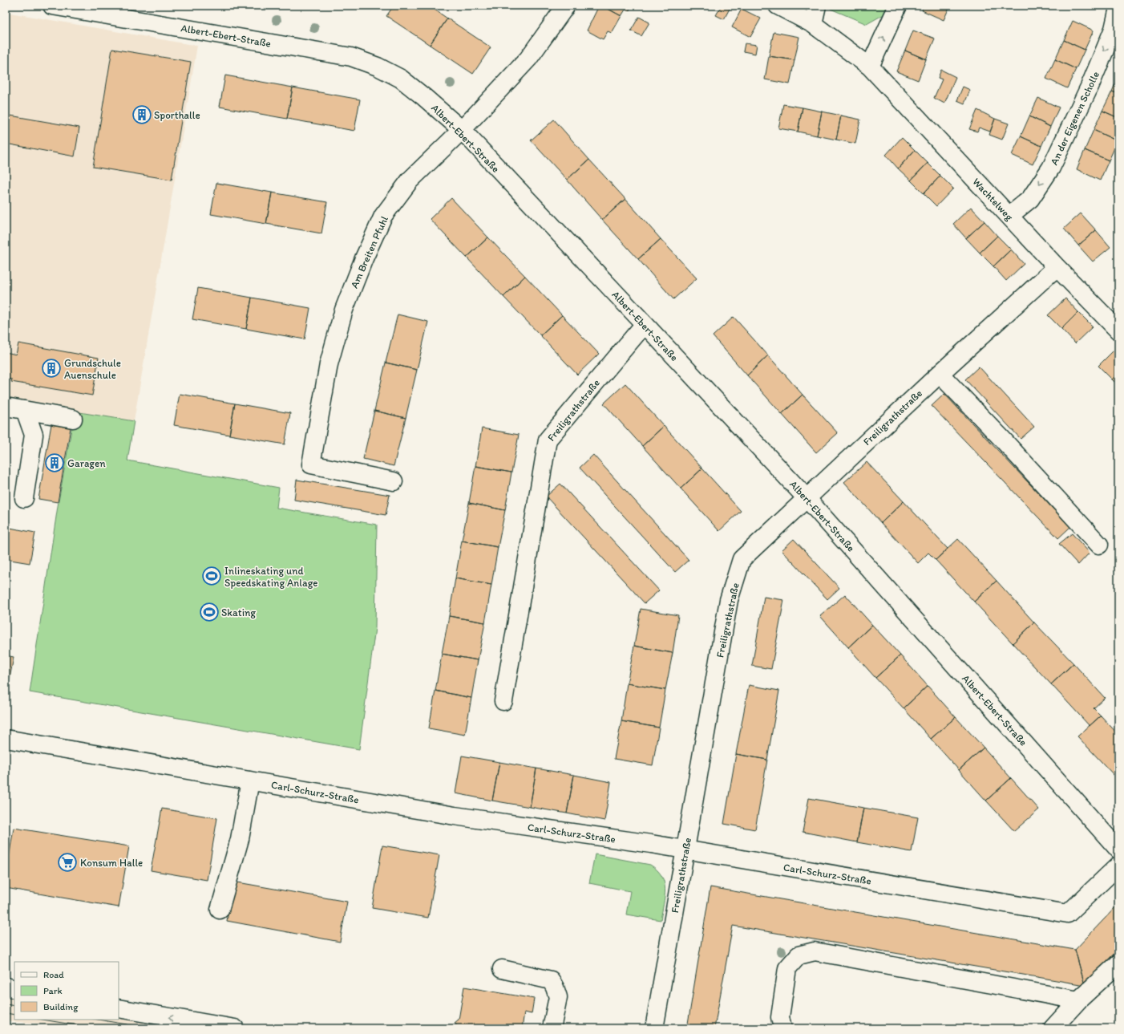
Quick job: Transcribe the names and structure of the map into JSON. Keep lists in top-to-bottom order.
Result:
{
  "streets": {
    "street": [
      "Albert-Ebert-Straße",
      "An der Eigenen Scholle",
      "Wachtelweg",
      "Am Breiten Pfuhl",
      "Freiligrathstraße",
      "Carl-Schurz-Straße"
    ]
  },
  "crossings": [
    ["Albert-Ebert-Straße", "Am Breiten Pfuhl"],
    ["Albert-Ebert-Straße", "Freiligrathstraße"],
    ["An der Eigenen Scholle", "Wachtelweg"],
    ["Wachtelweg", "Freiligrathstraße"],
    ["Freiligrathstraße", "Carl-Schurz-Straße"]
  ],
  "one_way": ["An der Eigenen Scholle"],
  "places": {
    "building": ["Sporthalle", "Grundschule Auenschule", "Garagen"],
    "sports": ["Inlineskating und Speedskating Anlage", "Skating"],
    "supermarket": ["Konsum Halle"]
  },
  "legend": ["Road", "Park", "Building"]
}
